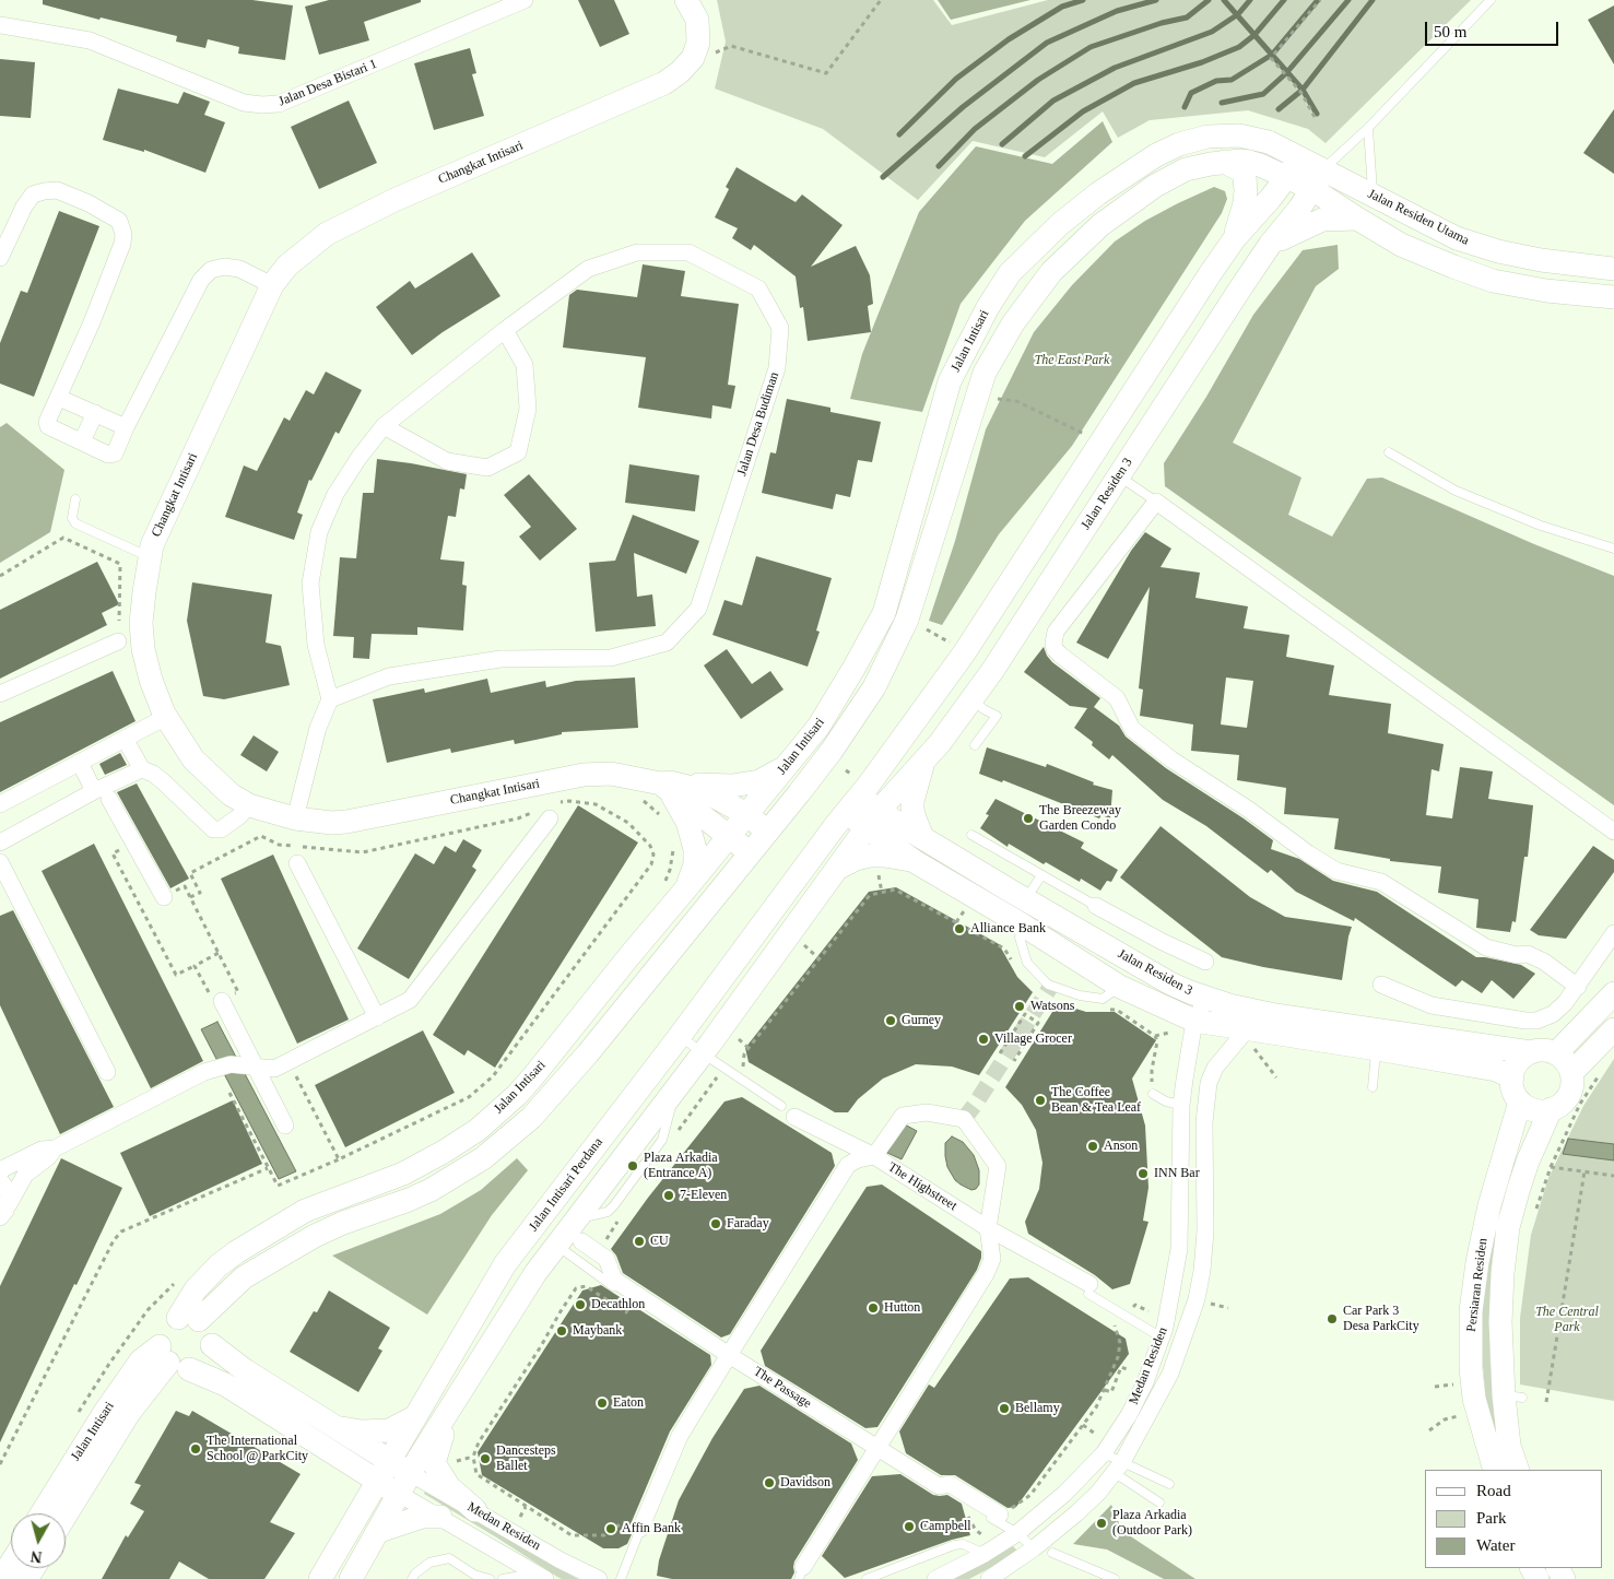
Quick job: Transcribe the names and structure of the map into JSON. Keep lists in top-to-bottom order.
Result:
{
  "streets": {
    "street": [
      "Jalan Desa Bistari 1",
      "Changkat Intisari",
      "Jalan Residen Utama",
      "Jalan Intisari",
      "Jalan Desa Budiman",
      "Jalan Residen 3",
      "Jalan Intisari Perdana",
      "The Highstreet",
      "Persiaran Residen",
      "Medan Residen",
      "The Passage"
    ]
  },
  "crossings": [
    ["Changkat Intisari", "Jalan Intisari"],
    ["Jalan Residen Utama", "Jalan Intisari"],
    ["Jalan Residen Utama", "Jalan Residen 3"],
    ["Jalan Intisari", "Jalan Residen 3"],
    ["Jalan Residen 3", "Jalan Intisari Perdana"],
    ["Jalan Residen 3", "Persiaran Residen"],
    ["Jalan Residen 3", "Medan Residen"],
    ["Jalan Intisari Perdana", "Medan Residen"],
    ["The Highstreet", "The Passage"]
  ],
  "parks": ["The East Park", "The Central Park"],
  "places": [
    "The Breezeway Garden Condo",
    "Alliance Bank",
    "Watsons",
    "Gurney",
    "Village Grocer",
    "The Coffee Bean & Tea Leaf",
    "Anson",
    "Plaza Arkadia (Entrance A)",
    "INN Bar",
    "7-Eleven",
    "Faraday",
    "CU",
    "Decathlon",
    "Hutton",
    "Car Park 3 Desa ParkCity",
    "Maybank",
    "Eaton",
    "Bellamy",
    "The International School @ ParkCity",
    "Dancesteps Ballet",
    "Davidson",
    "Plaza Arkadia (Outdoor Park)",
    "Campbell",
    "Affin Bank"
  ],
  "legend": ["Road", "Park", "Water"],
  "scale_bar": "50 m",
  "north": "bottom"
}
